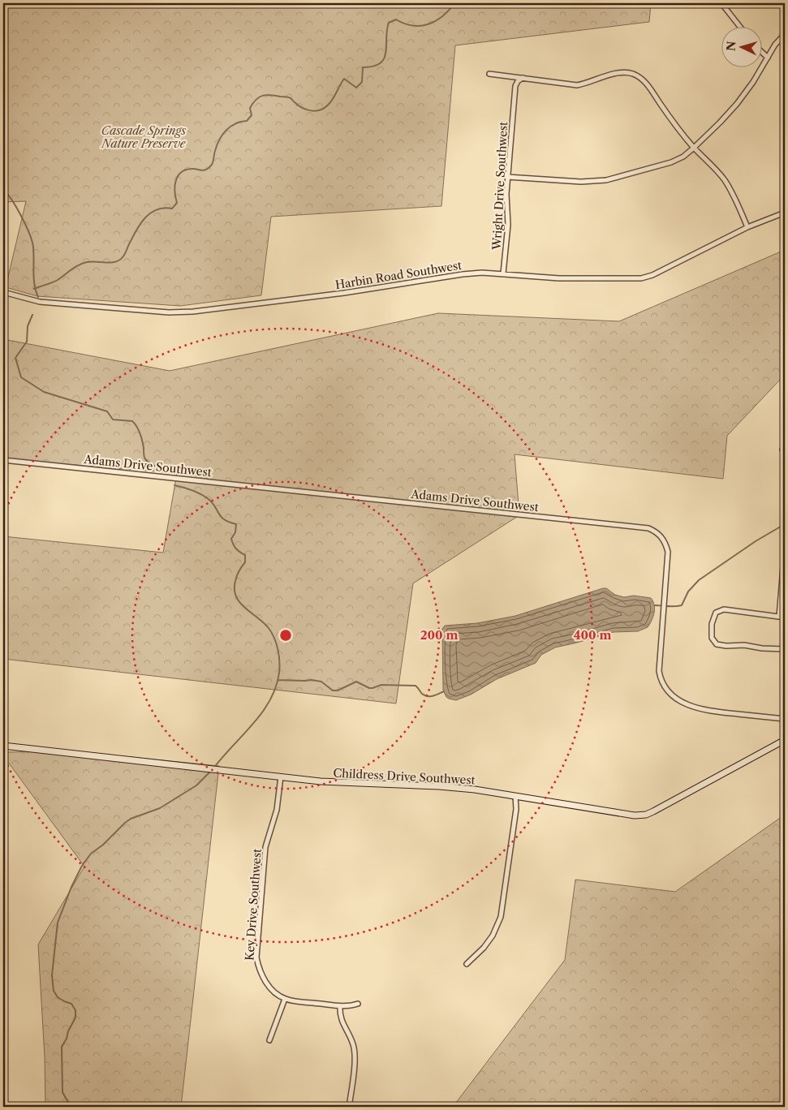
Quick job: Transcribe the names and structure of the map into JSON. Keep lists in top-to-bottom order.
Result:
{
  "streets": {
    "street": [
      "Wright Drive Southwest",
      "Harbin Road Southwest",
      "Adams Drive Southwest",
      "Childress Drive Southwest",
      "Key Drive Southwest"
    ]
  },
  "crossings": [
    ["Wright Drive Southwest", "Harbin Road Southwest"],
    ["Childress Drive Southwest", "Key Drive Southwest"]
  ],
  "parks": ["Cascade Springs Nature Preserve"],
  "north": "left",
  "rings": ["200 m", "400 m"]
}
